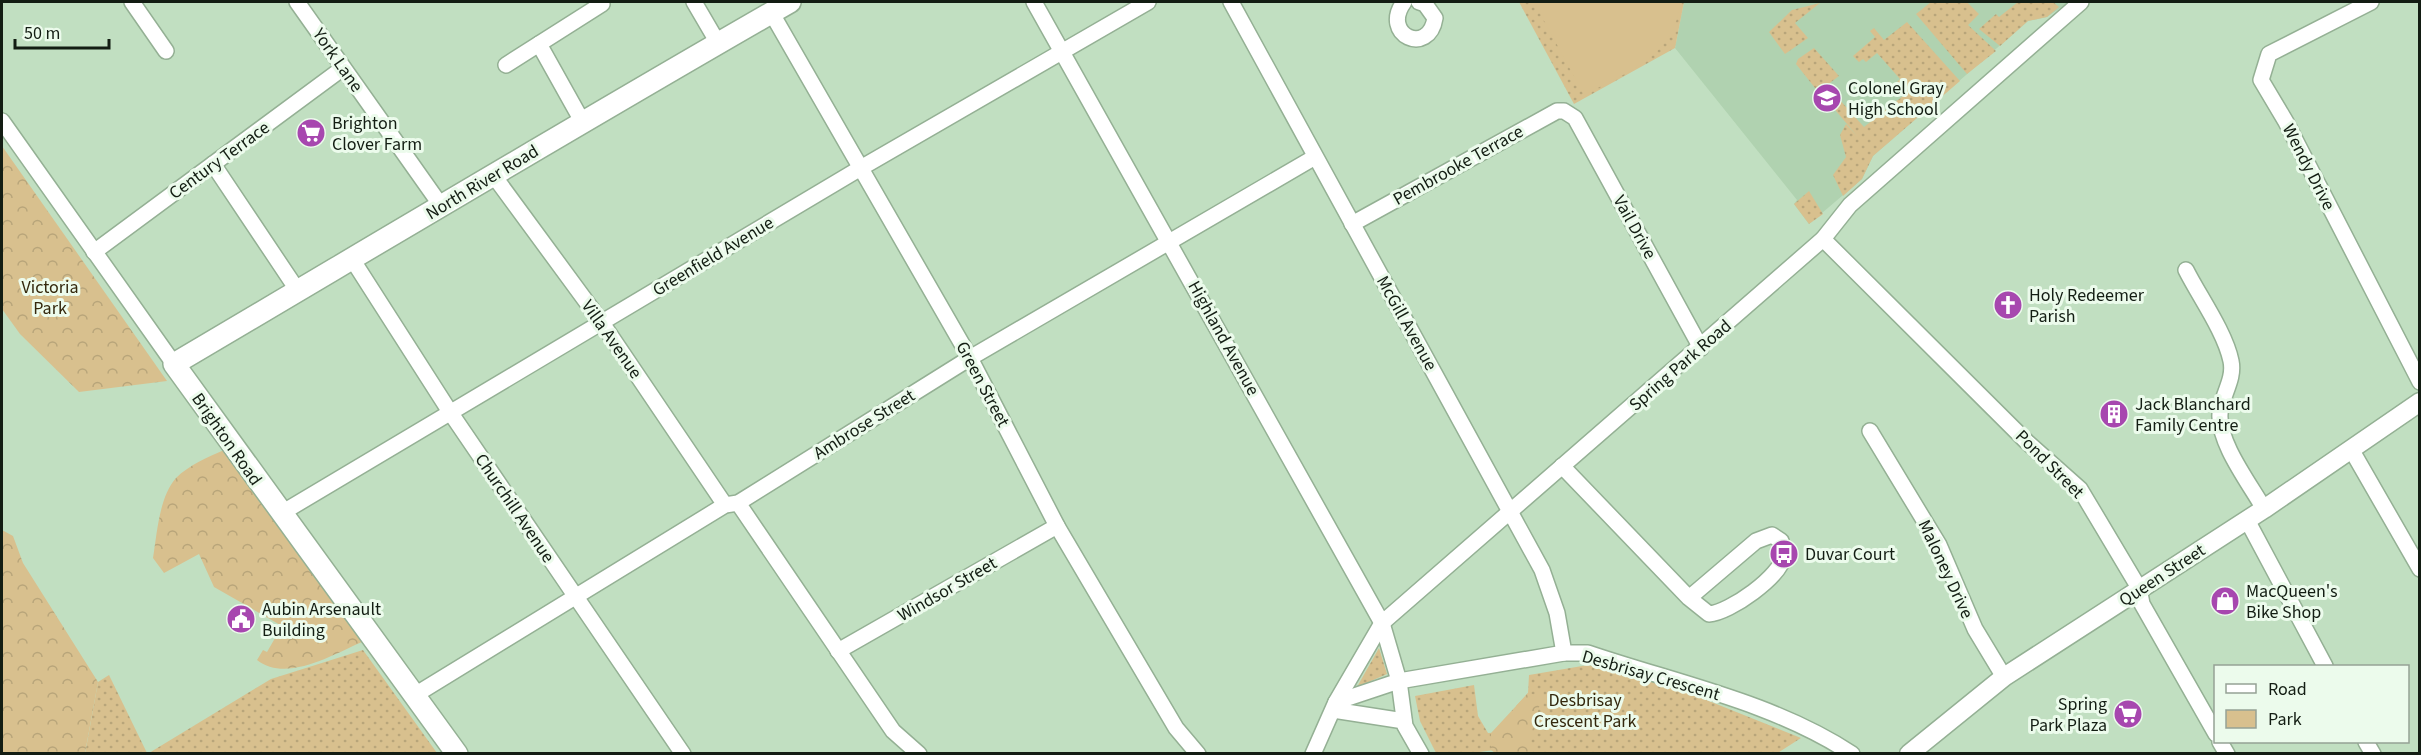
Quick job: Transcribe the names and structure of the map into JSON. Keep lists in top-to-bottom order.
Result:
{
  "streets": {
    "main road": ["North River Road", "Brighton Road"],
    "street": [
      "York Lane",
      "Century Terrace",
      "Pembrooke Terrace",
      "Wendy Drive",
      "Vail Drive",
      "Greenfield Avenue",
      "McGill Avenue",
      "Highland Avenue",
      "Villa Avenue",
      "Spring Park Road",
      "Green Street",
      "Ambrose Street",
      "Pond Street",
      "Churchill Avenue",
      "Maloney Drive",
      "Queen Street",
      "Windsor Street",
      "Desbrisay Crescent"
    ]
  },
  "crossings": [
    ["York Lane", "Century Terrace"],
    ["York Lane", "North River Road"],
    ["Century Terrace", "Brighton Road"],
    ["Pembrooke Terrace", "Vail Drive"],
    ["Pembrooke Terrace", "McGill Avenue"],
    ["North River Road", "Villa Avenue"],
    ["North River Road", "Green Street"],
    ["North River Road", "Brighton Road"],
    ["North River Road", "Churchill Avenue"],
    ["Vail Drive", "Spring Park Road"],
    ["Greenfield Avenue", "Highland Avenue"],
    ["Greenfield Avenue", "Villa Avenue"],
    ["Greenfield Avenue", "Green Street"],
    ["Greenfield Avenue", "Brighton Road"],
    ["Greenfield Avenue", "Churchill Avenue"],
    ["McGill Avenue", "Spring Park Road"],
    ["McGill Avenue", "Ambrose Street"],
    ["McGill Avenue", "Desbrisay Crescent"],
    ["Highland Avenue", "Spring Park Road"],
    ["Highland Avenue", "Ambrose Street"],
    ["Highland Avenue", "Desbrisay Crescent"],
    ["Villa Avenue", "Ambrose Street"],
    ["Villa Avenue", "Windsor Street"],
    ["Spring Park Road", "Pond Street"],
    ["Spring Park Road", "Desbrisay Crescent"],
    ["Green Street", "Ambrose Street"],
    ["Green Street", "Windsor Street"],
    ["Ambrose Street", "Brighton Road"],
    ["Ambrose Street", "Churchill Avenue"],
    ["Pond Street", "Queen Street"],
    ["Maloney Drive", "Queen Street"]
  ],
  "parks": ["Victoria Park", "Desbrisay Crescent Park"],
  "places": {
    "school or university": ["Colonel Gray High School"],
    "supermarket": ["Brighton Clover Farm", "Spring Park Plaza"],
    "church": ["Holy Redeemer Parish"],
    "building": ["Jack Blanchard Family Centre"],
    "bus stop": ["Duvar Court"],
    "shop": ["MacQueen's Bike Shop"],
    "public building": ["Aubin Arsenault Building"]
  },
  "legend": ["Road", "Park"],
  "scale_bar": "50 m"
}
